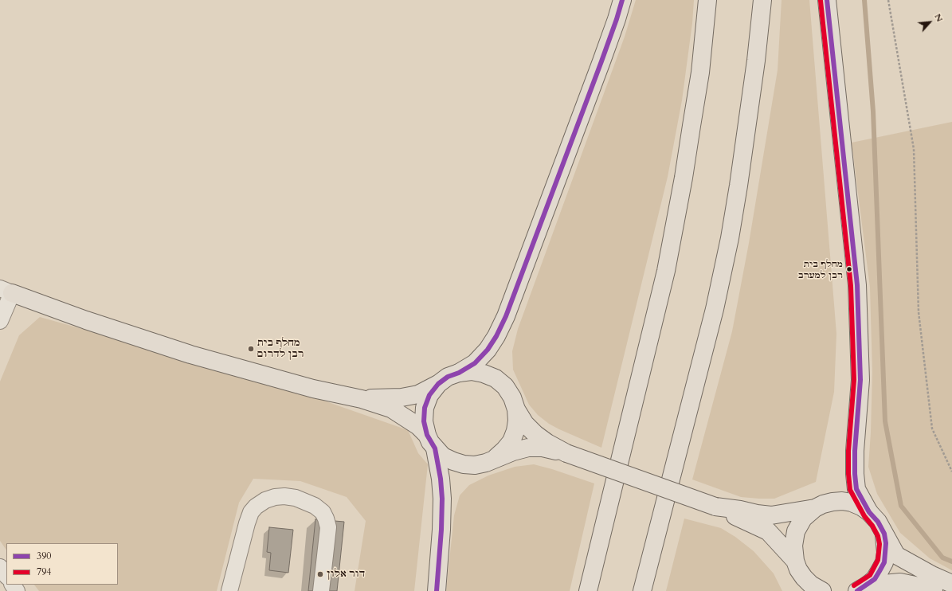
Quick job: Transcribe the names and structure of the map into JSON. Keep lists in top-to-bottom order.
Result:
{
  "places": ["מחלף בית רבן למערב", "מחלף בית רבן לדרום", "דור אלון"],
  "lines": ["transit line 390", "transit line 794"],
  "legend": ["390", "794"],
  "north": "top right"
}
